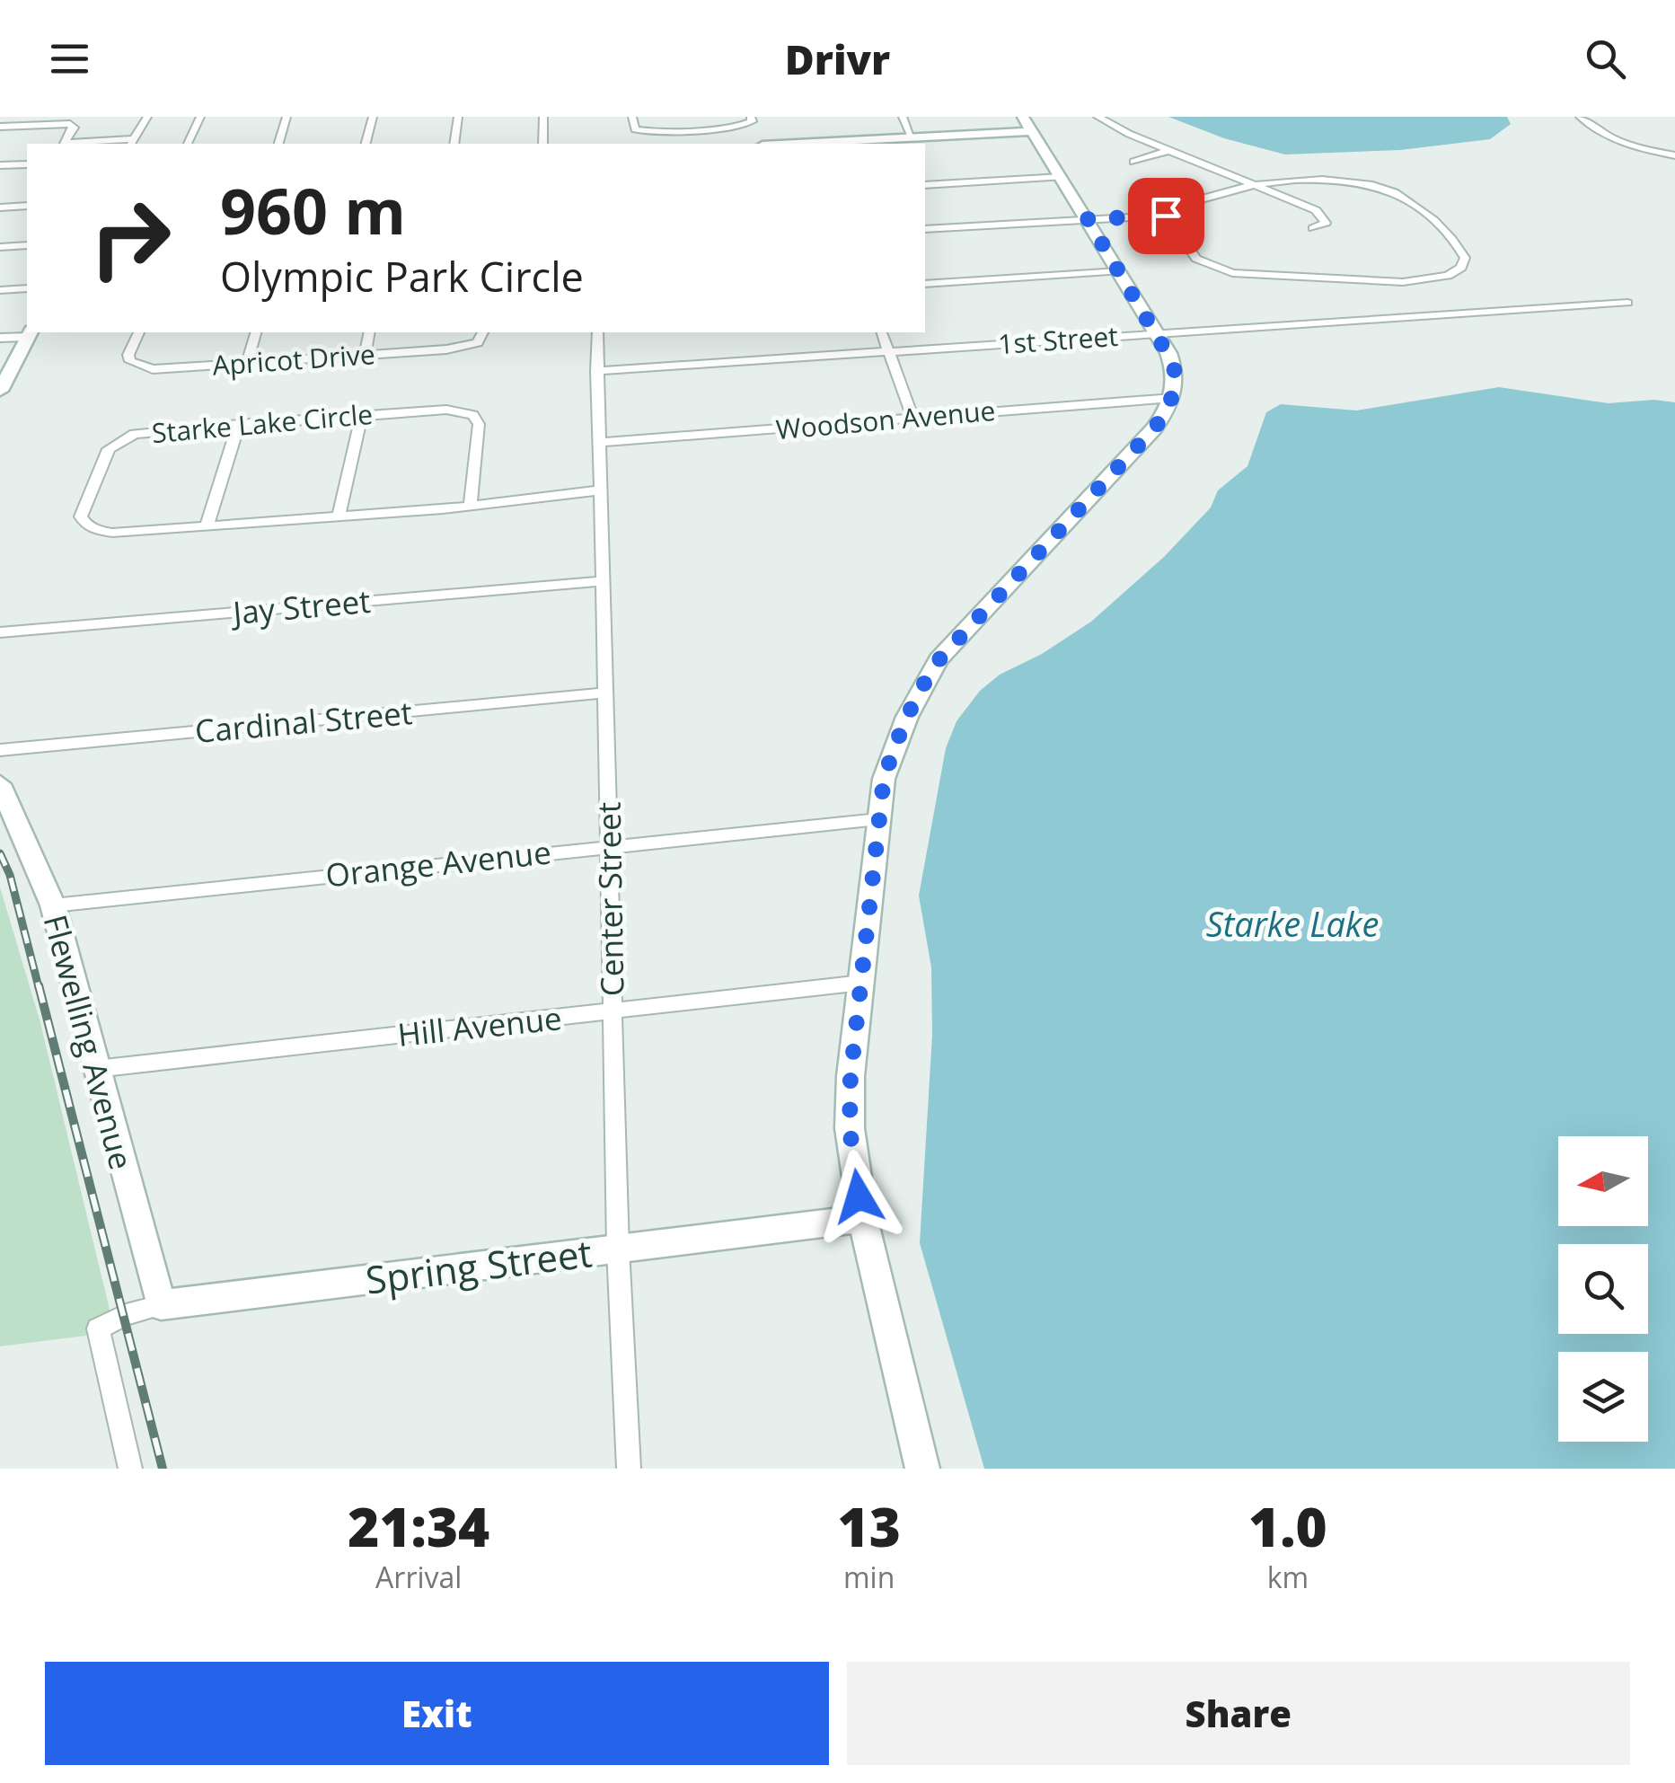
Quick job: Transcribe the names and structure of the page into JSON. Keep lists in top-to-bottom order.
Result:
{
  "streets": {
    "main road": ["Flewelling Avenue", "Spring Street"],
    "street": [
      "1st Street",
      "Apricot Drive",
      "Woodson Avenue",
      "Starke Lake Circle",
      "Jay Street",
      "Cardinal Street",
      "Orange Avenue",
      "Center Street",
      "Hill Avenue"
    ]
  },
  "crossings": [
    ["1st Street", "Center Street"],
    ["Woodson Avenue", "Center Street"],
    ["Starke Lake Circle", "Center Street"],
    ["Jay Street", "Center Street"],
    ["Cardinal Street", "Center Street"],
    ["Orange Avenue", "Center Street"],
    ["Orange Avenue", "Flewelling Avenue"],
    ["Center Street", "Hill Avenue"],
    ["Center Street", "Spring Street"],
    ["Hill Avenue", "Flewelling Avenue"],
    ["Flewelling Avenue", "Spring Street"]
  ],
  "water": ["Starke Lake"],
  "north": "left",
  "page": {
    "header": "Drivr",
    "turn": ["960 m", "Olympic Park Circle"],
    "eta": [
      "21:34",
      "Arrival",
      "13",
      "min",
      "1.0",
      "km"
    ],
    "buttons": ["Exit", "Share"]
  }
}
